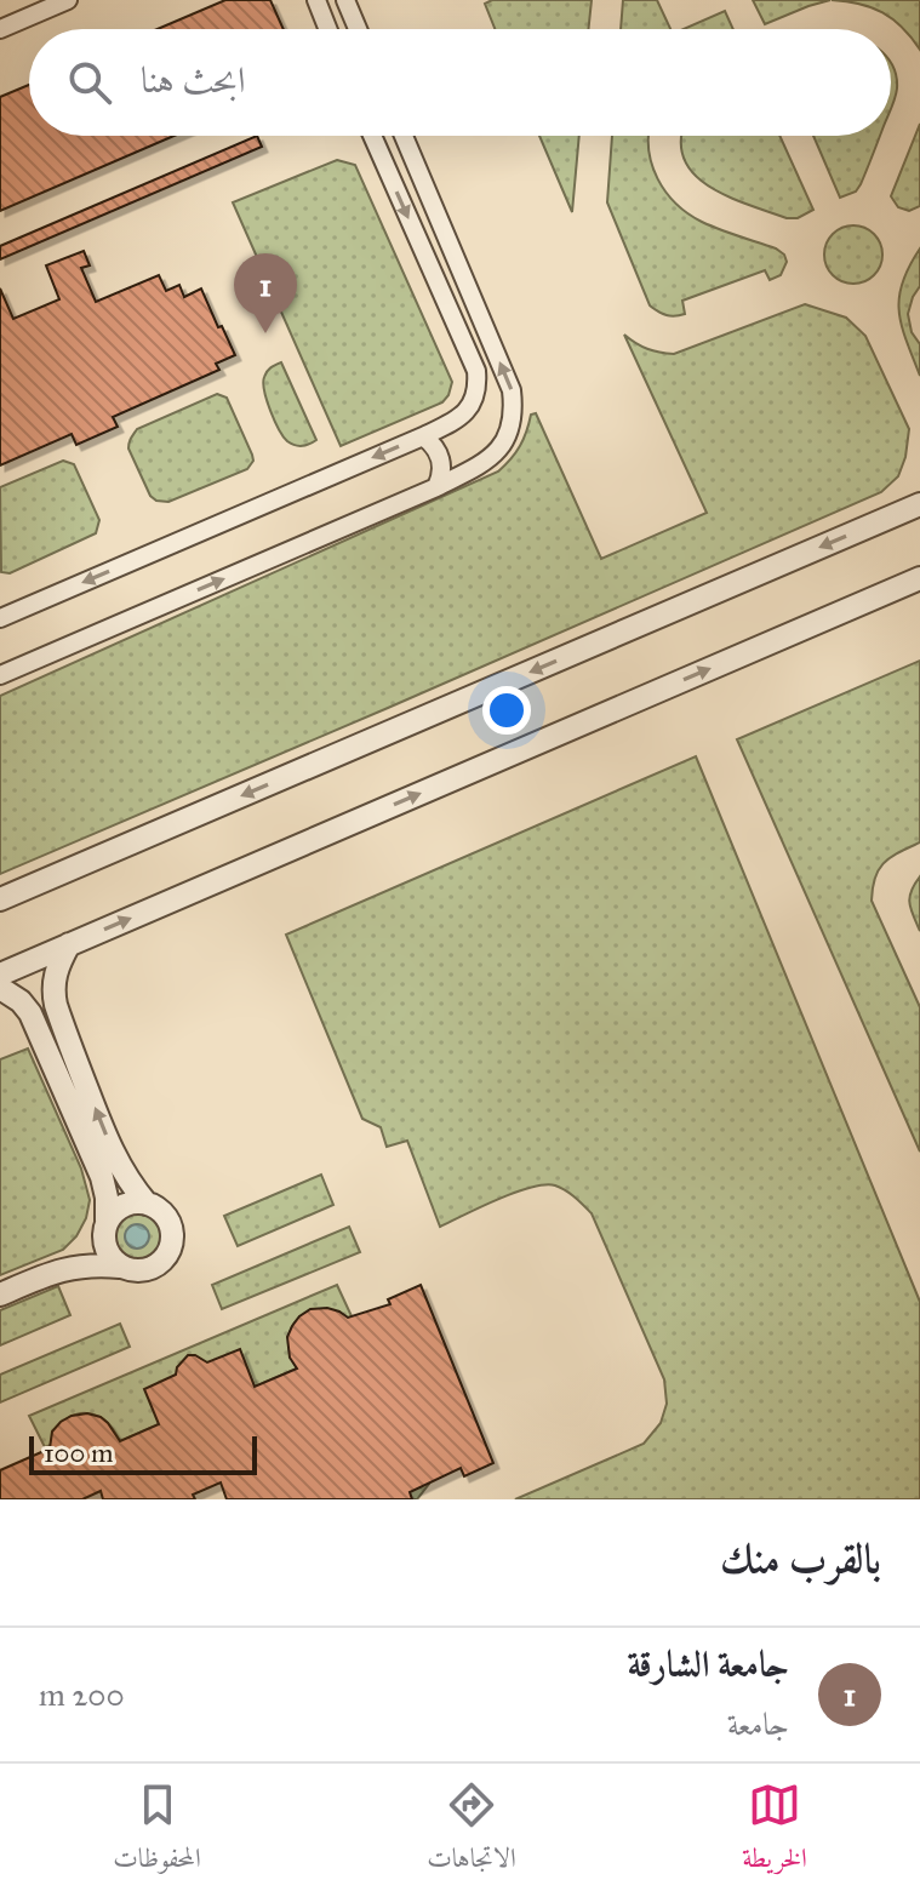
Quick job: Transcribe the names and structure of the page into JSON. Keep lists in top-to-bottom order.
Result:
{
  "scale_bar": "100 m",
  "page": {
    "search": "ابحث هنا",
    "pins": "1",
    "scale": "100 m",
    "heading": "بالقرب منك",
    "list": [
      {
        "mark": "1",
        "name": "جامعة الشارقة",
        "note": "جامعة",
        "value": "200 m"
      }
    ],
    "nav": ["الخريطة", "الاتجاهات", "المحفوظات"]
  }
}
